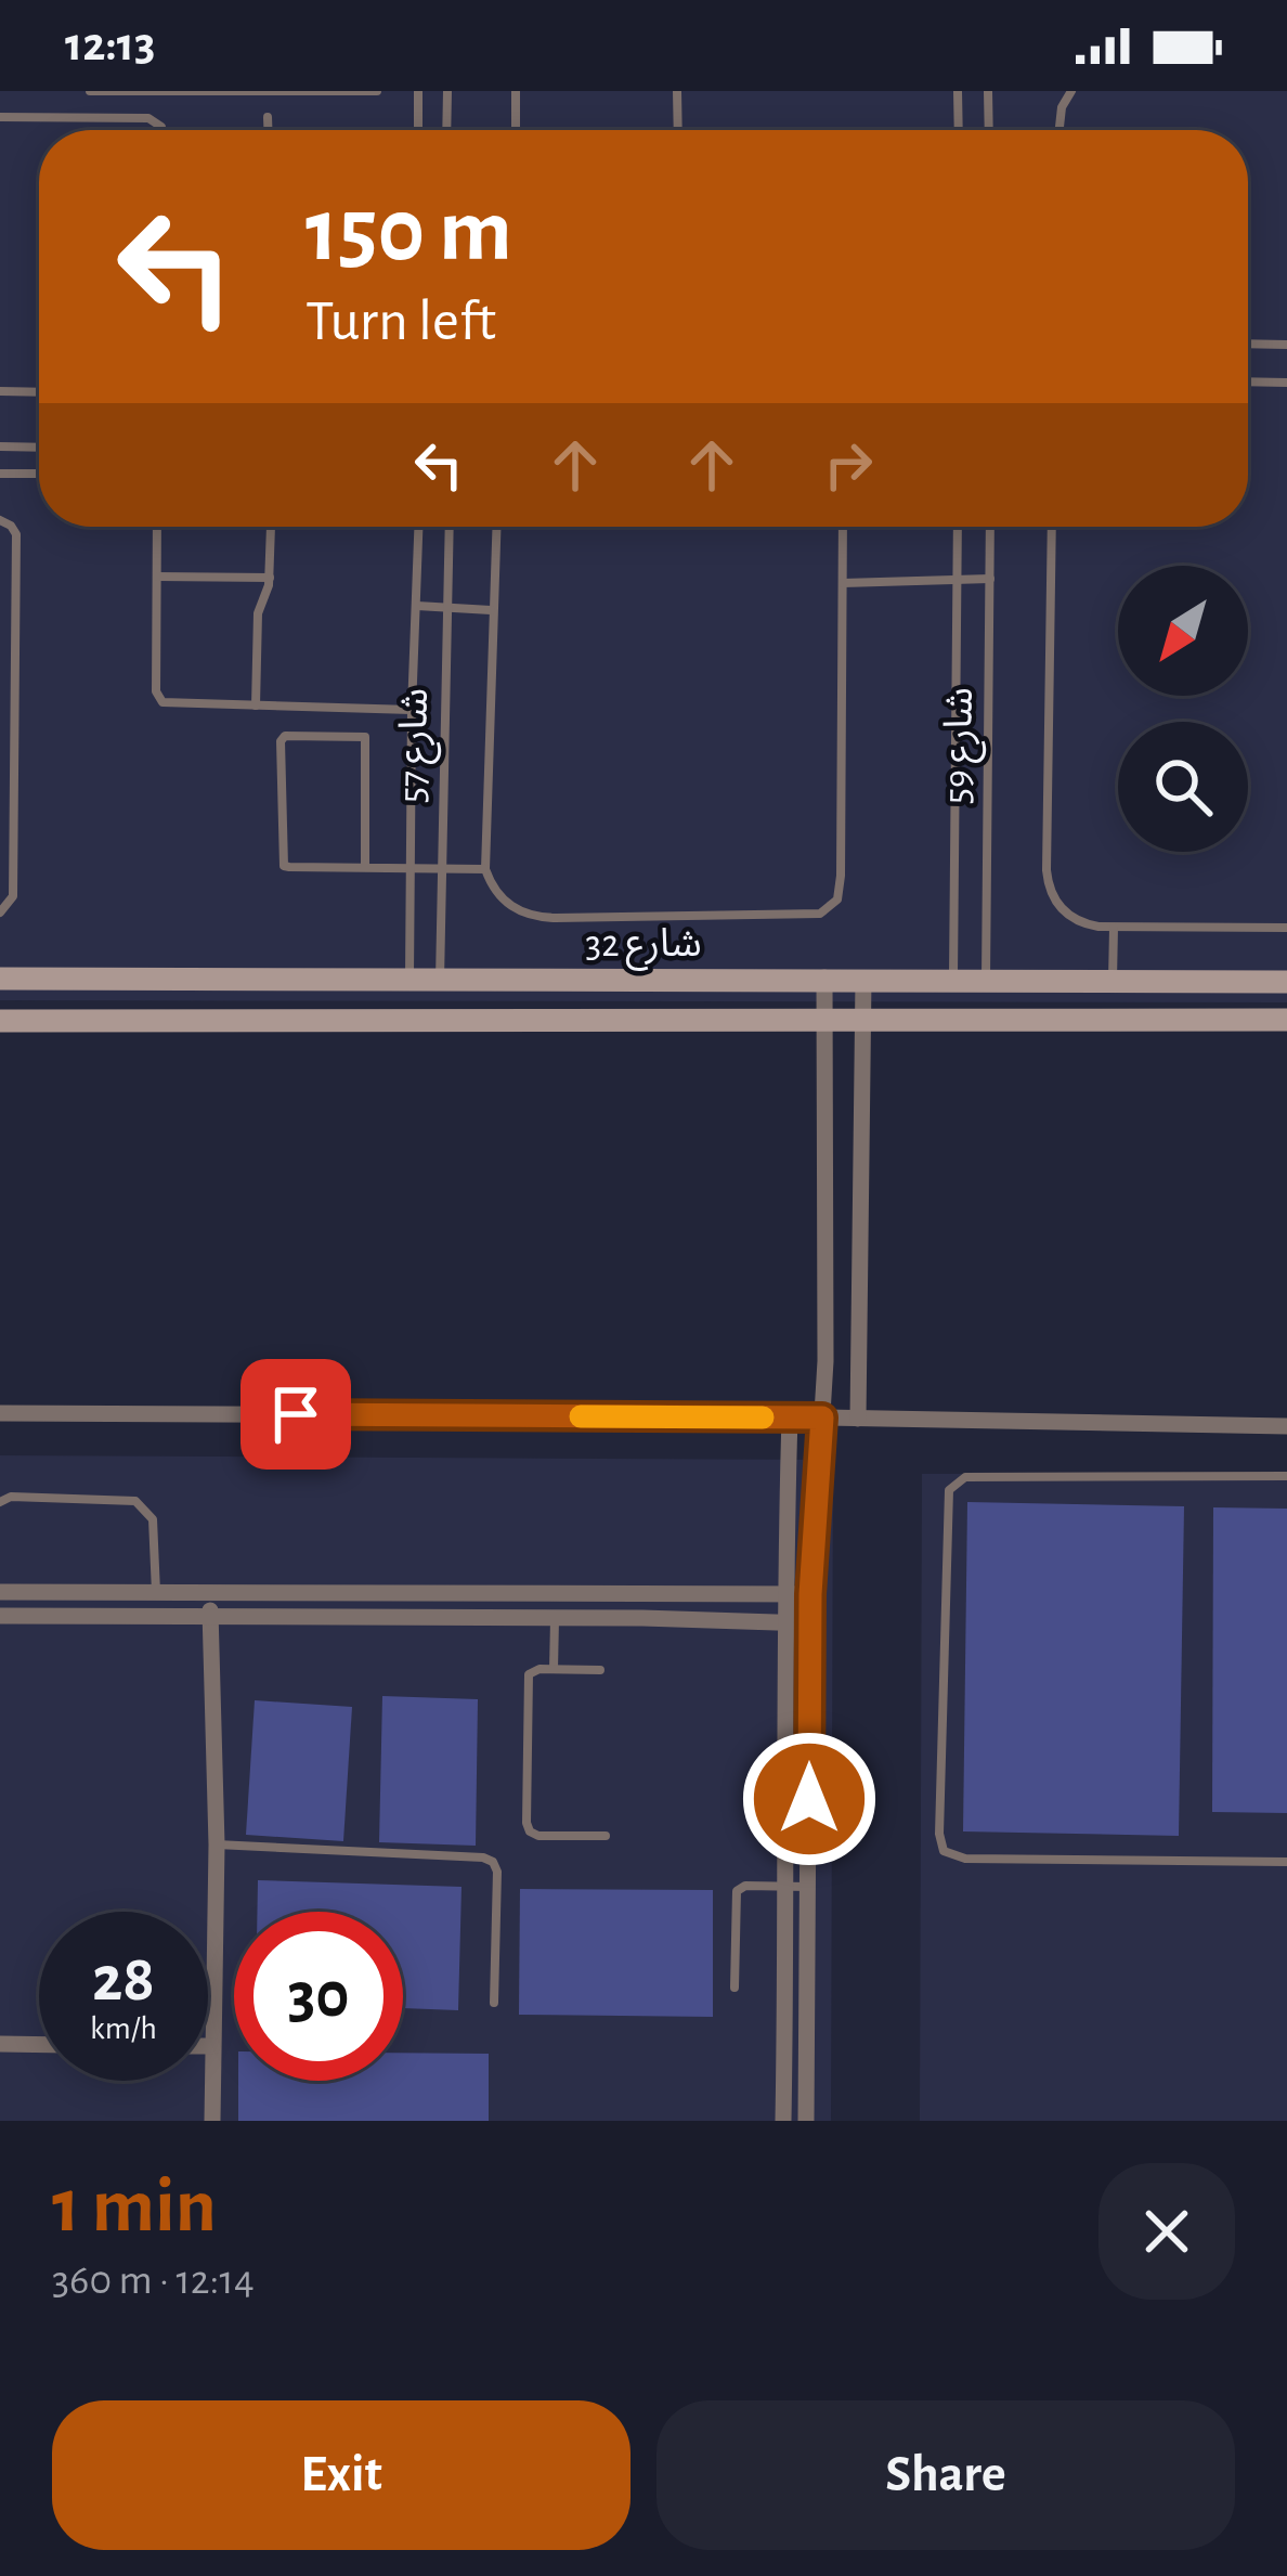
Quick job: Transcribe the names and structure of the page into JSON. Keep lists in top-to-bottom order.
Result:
{
  "streets": {
    "main road": ["شارع 32"],
    "lane": ["شارع 57", "شارع 59"]
  },
  "crossings": [
    ["شارع 57", "شارع 32"],
    ["شارع 59", "شارع 32"]
  ],
  "north": "bottom left",
  "page": {
    "status": "12:13",
    "turn": ["150 m", "Turn left"],
    "speed": "28 km/h",
    "limit": "30",
    "heading": ["1 min", "360 m · 12:14"],
    "buttons": ["Exit", "Share"]
  }
}
